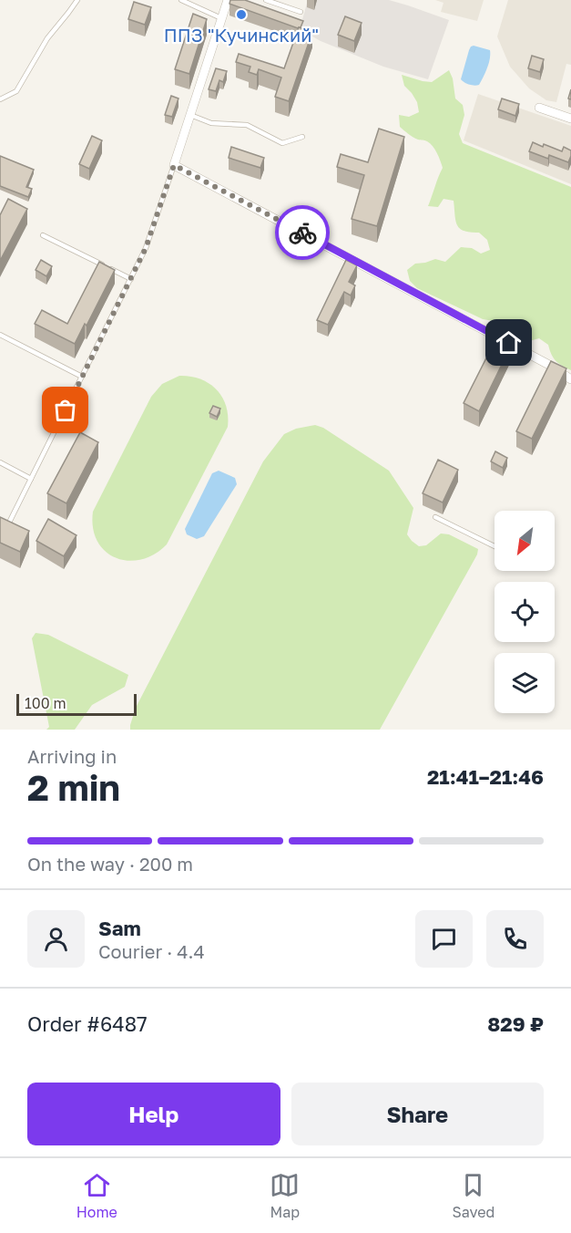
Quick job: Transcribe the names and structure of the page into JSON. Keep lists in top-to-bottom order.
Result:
{
  "places": ["ППЗ \"Кучинский\""],
  "scale_bar": "100 m",
  "north": "bottom left",
  "page": {
    "scale": "100 m",
    "heading": ["2 min", "Arriving in", "21:41–21:46"],
    "panel": [
      "Sam",
      "Courier · 4.4",
      "Order #6487",
      "829 ₽"
    ],
    "bar": "On the way · 200 m",
    "buttons": ["Help", "Share"],
    "tabs": ["Home", "Map", "Saved"]
  }
}
